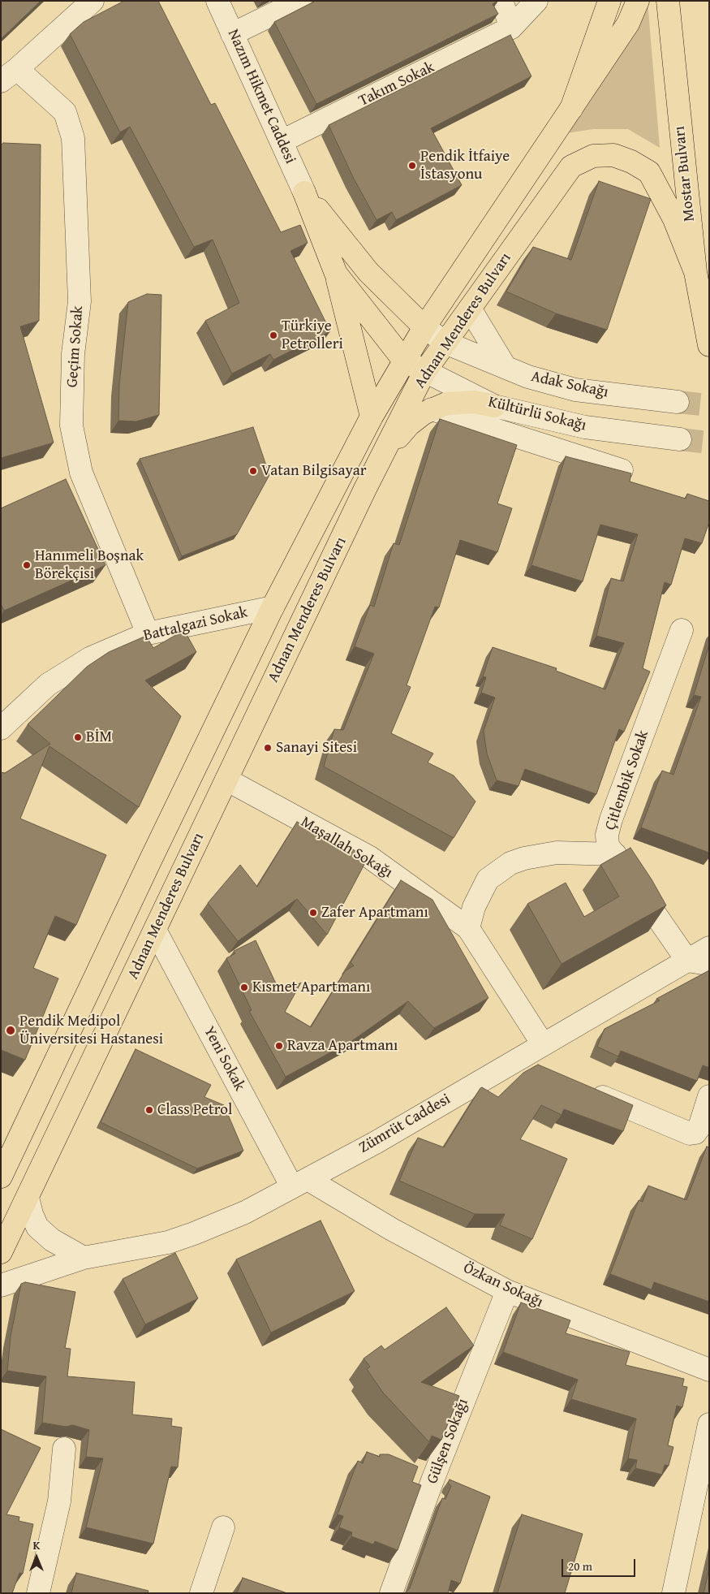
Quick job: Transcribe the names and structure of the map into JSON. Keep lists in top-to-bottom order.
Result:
{
  "streets": {
    "main road": ["Mostar Bulvarı", "Adnan Menderes Bulvarı"],
    "street": [
      "Takım Sokak",
      "Nazım Hikmet Caddesi",
      "Geçim Sokak",
      "Adak Sokağı",
      "Kültürlü Sokağı",
      "Battalgazi Sokak",
      "Çitlembik Sokak",
      "Maşallah Sokağı",
      "Yeni Sokak",
      "Zümrüt Caddesi",
      "Özkan Sokağı",
      "Gülşen Sokağı"
    ]
  },
  "crossings": [
    ["Takım Sokak", "Nazım Hikmet Caddesi"],
    ["Mostar Bulvarı", "Adnan Menderes Bulvarı"],
    ["Adnan Menderes Bulvarı", "Adak Sokağı"],
    ["Adnan Menderes Bulvarı", "Kültürlü Sokağı"],
    ["Adnan Menderes Bulvarı", "Battalgazi Sokak"],
    ["Adnan Menderes Bulvarı", "Maşallah Sokağı"],
    ["Adnan Menderes Bulvarı", "Yeni Sokak"],
    ["Geçim Sokak", "Battalgazi Sokak"],
    ["Çitlembik Sokak", "Zümrüt Caddesi"],
    ["Maşallah Sokağı", "Zümrüt Caddesi"],
    ["Yeni Sokak", "Zümrüt Caddesi"],
    ["Yeni Sokak", "Özkan Sokağı"],
    ["Zümrüt Caddesi", "Özkan Sokağı"],
    ["Özkan Sokağı", "Gülşen Sokağı"]
  ],
  "places": [
    "Pendik İtfaiye İstasyonu",
    "Türkiye Petrolleri",
    "Vatan Bilgisayar",
    "Hanımeli Boşnak Börekçisi",
    "BİM",
    "Sanayi Sitesi",
    "Zafer Apartmanı",
    "Kısmet Apartmanı",
    "Pendik Medipol Üniversitesi Hastanesi",
    "Ravza Apartmanı",
    "Class Petrol"
  ],
  "scale_bar": "20 m",
  "north": "top"
}
